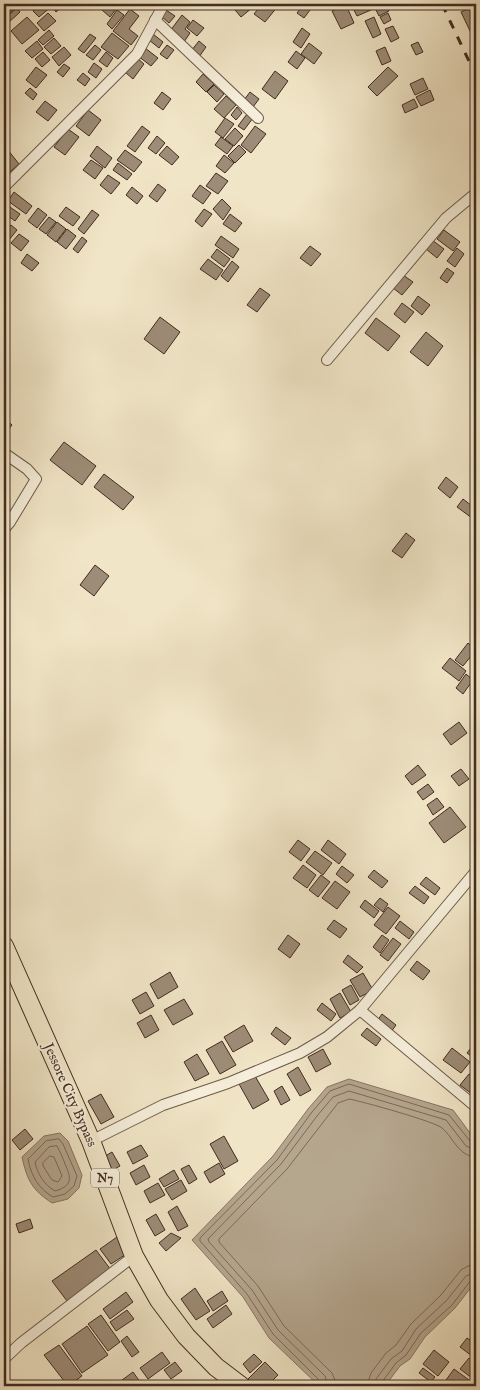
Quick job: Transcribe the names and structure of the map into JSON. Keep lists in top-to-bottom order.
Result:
{
  "streets": {
    "highway": ["Jessore City Bypass", "N7"]
  }
}
